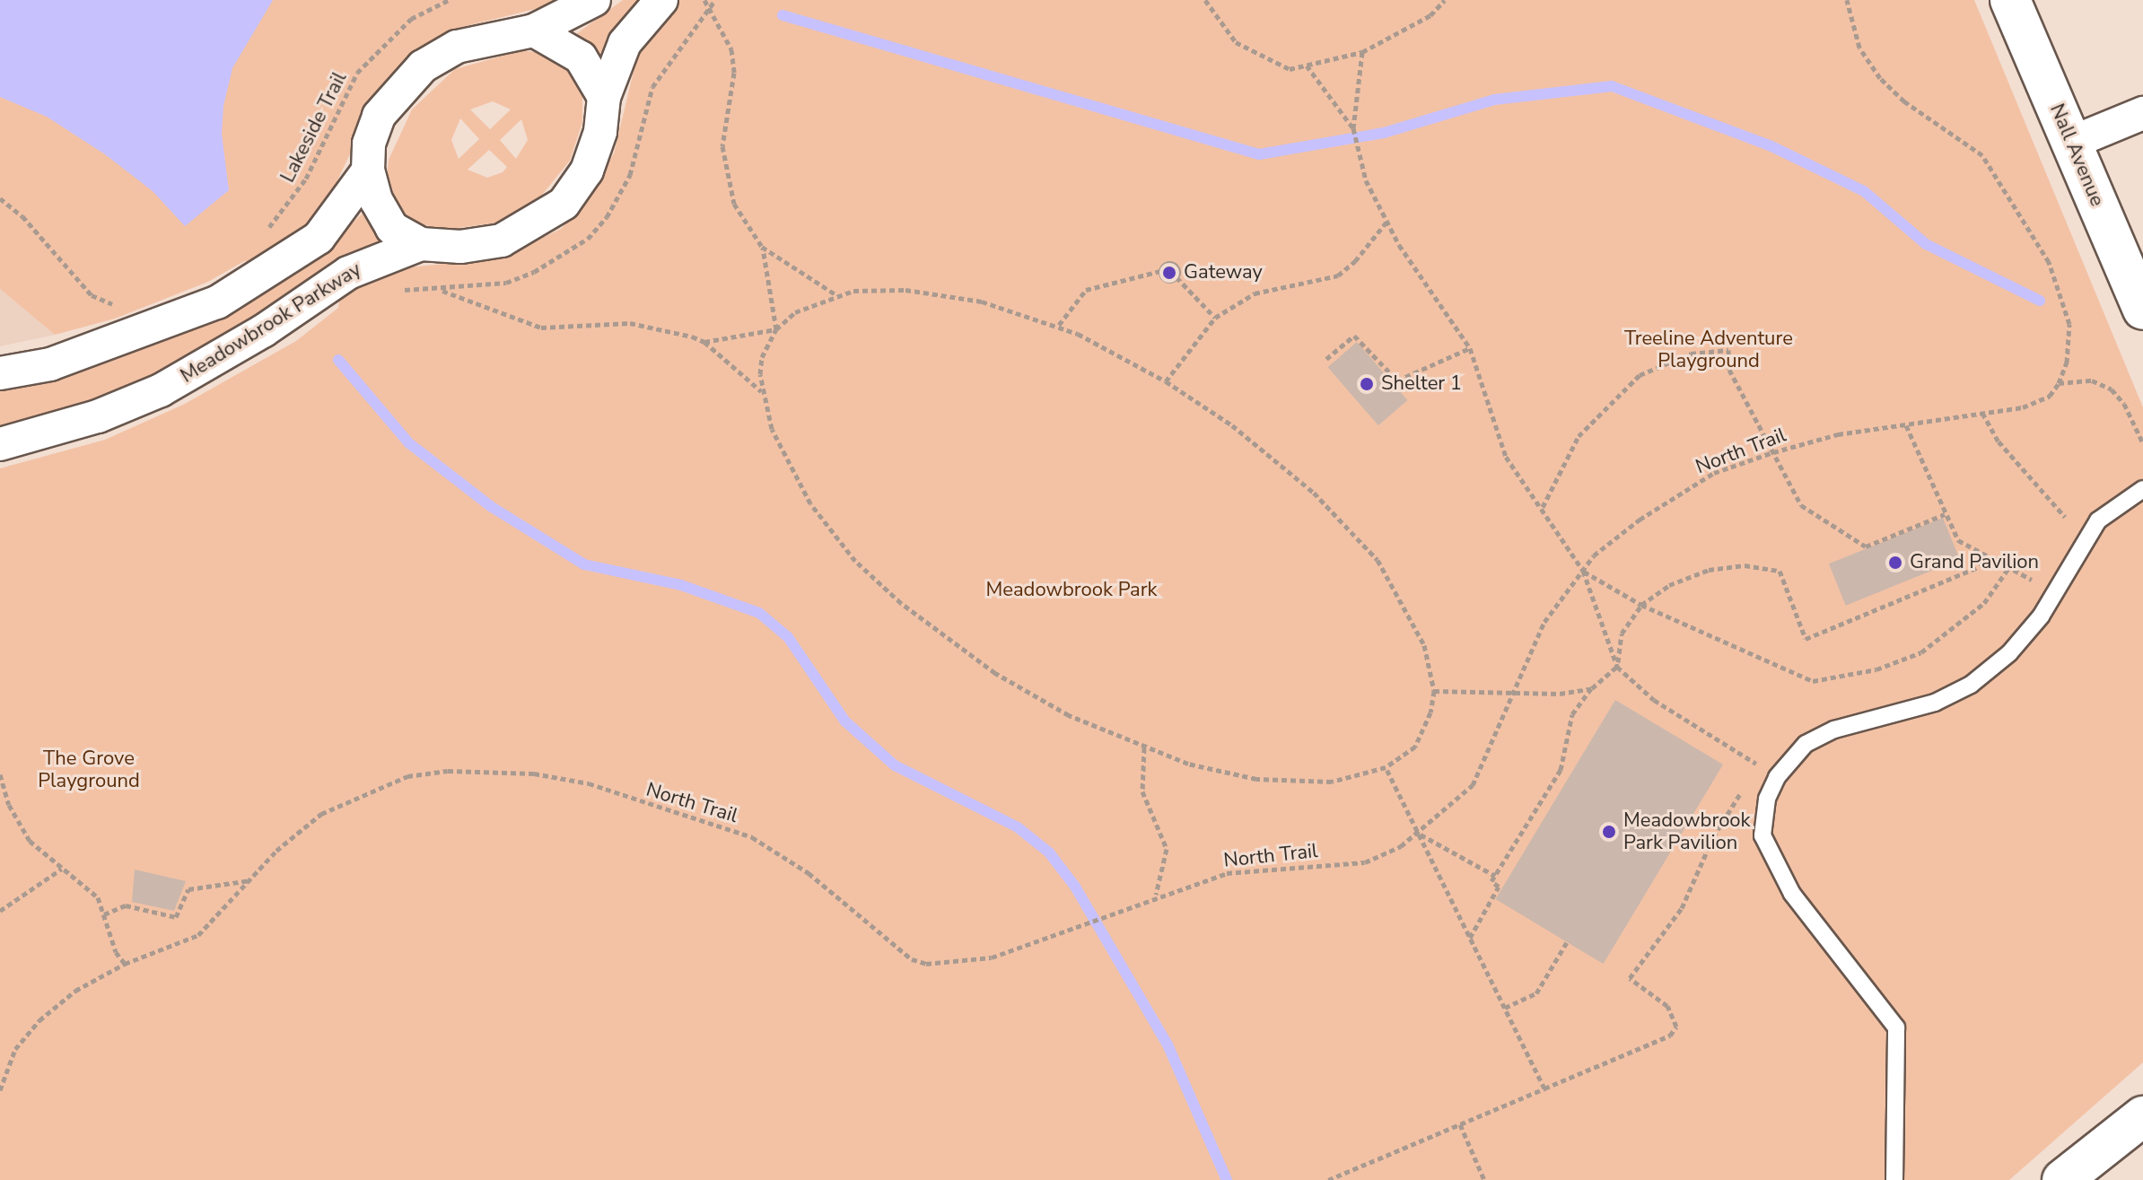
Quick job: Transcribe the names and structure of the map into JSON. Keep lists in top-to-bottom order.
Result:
{
  "streets": {
    "main road": ["Nall Avenue"],
    "street": ["Meadowbrook Parkway"],
    "path": ["Lakeside Trail", "North Trail"]
  },
  "parks": ["Treeline Adventure Playground", "Meadowbrook Park", "The Grove Playground"],
  "places": [
    "Gateway",
    "Shelter 1",
    "Grand Pavilion",
    "Meadowbrook Park Pavilion"
  ]
}
